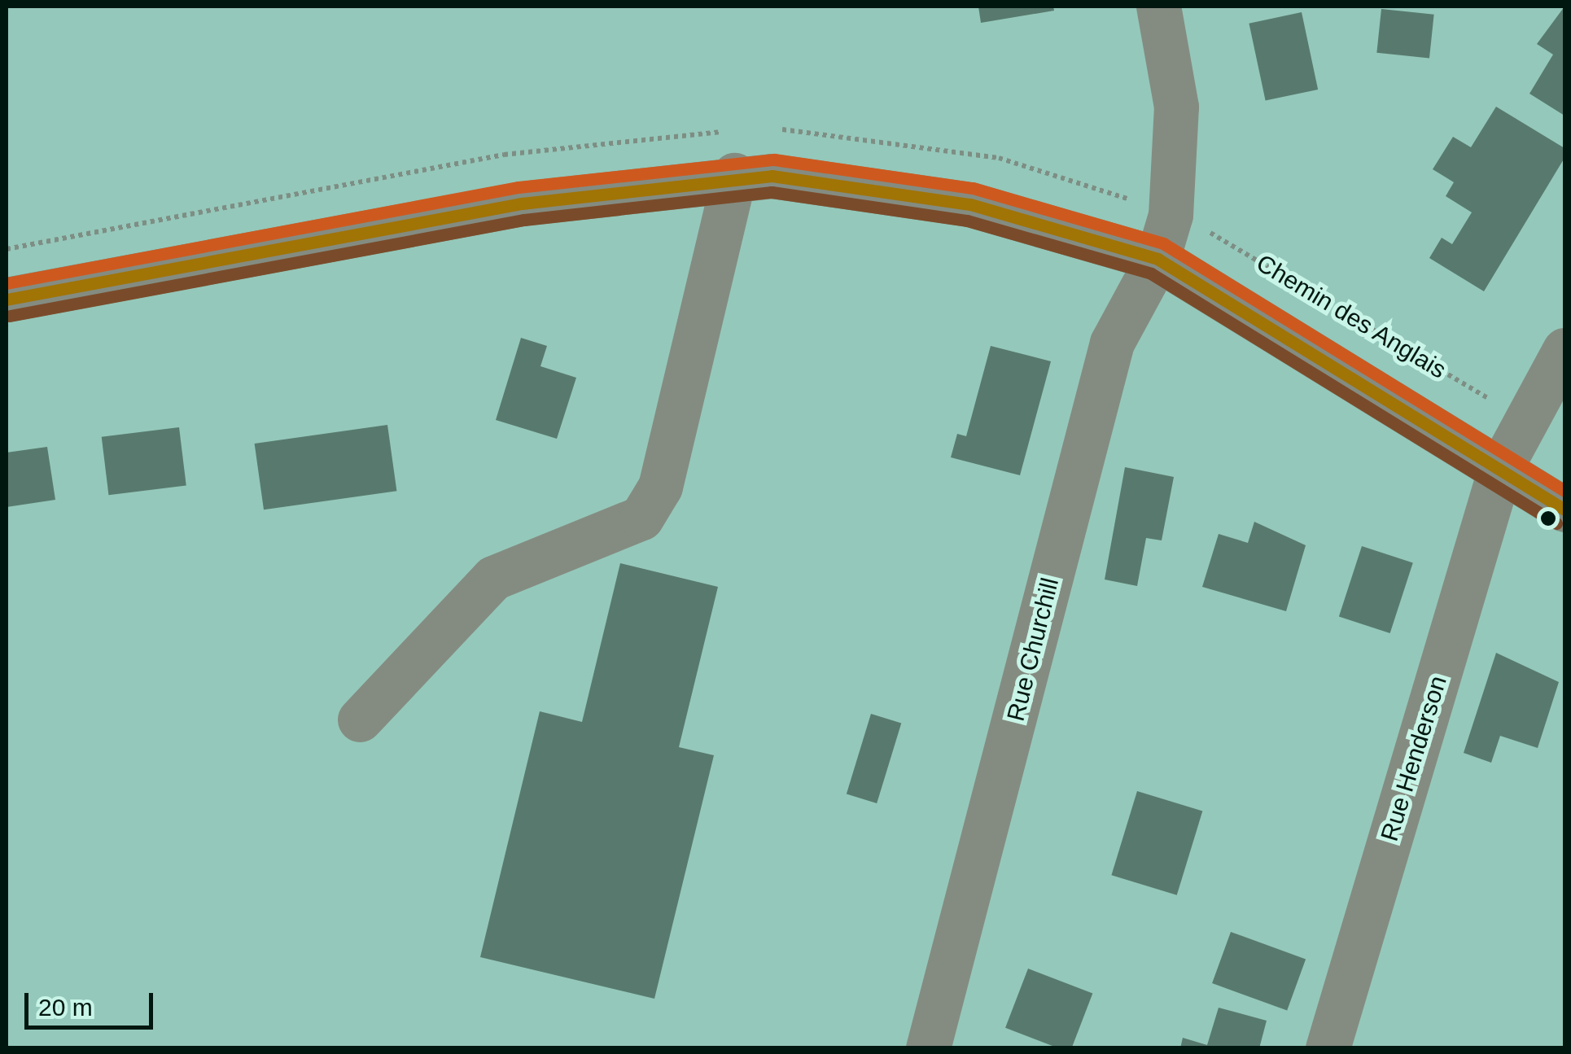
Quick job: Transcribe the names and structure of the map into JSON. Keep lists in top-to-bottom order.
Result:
{
  "streets": {
    "street": ["Chemin des Anglais", "Rue Churchill", "Rue Henderson"]
  },
  "crossings": [
    ["Chemin des Anglais", "Rue Churchill"],
    ["Chemin des Anglais", "Rue Henderson"]
  ],
  "scale_bar": "20 m"
}
